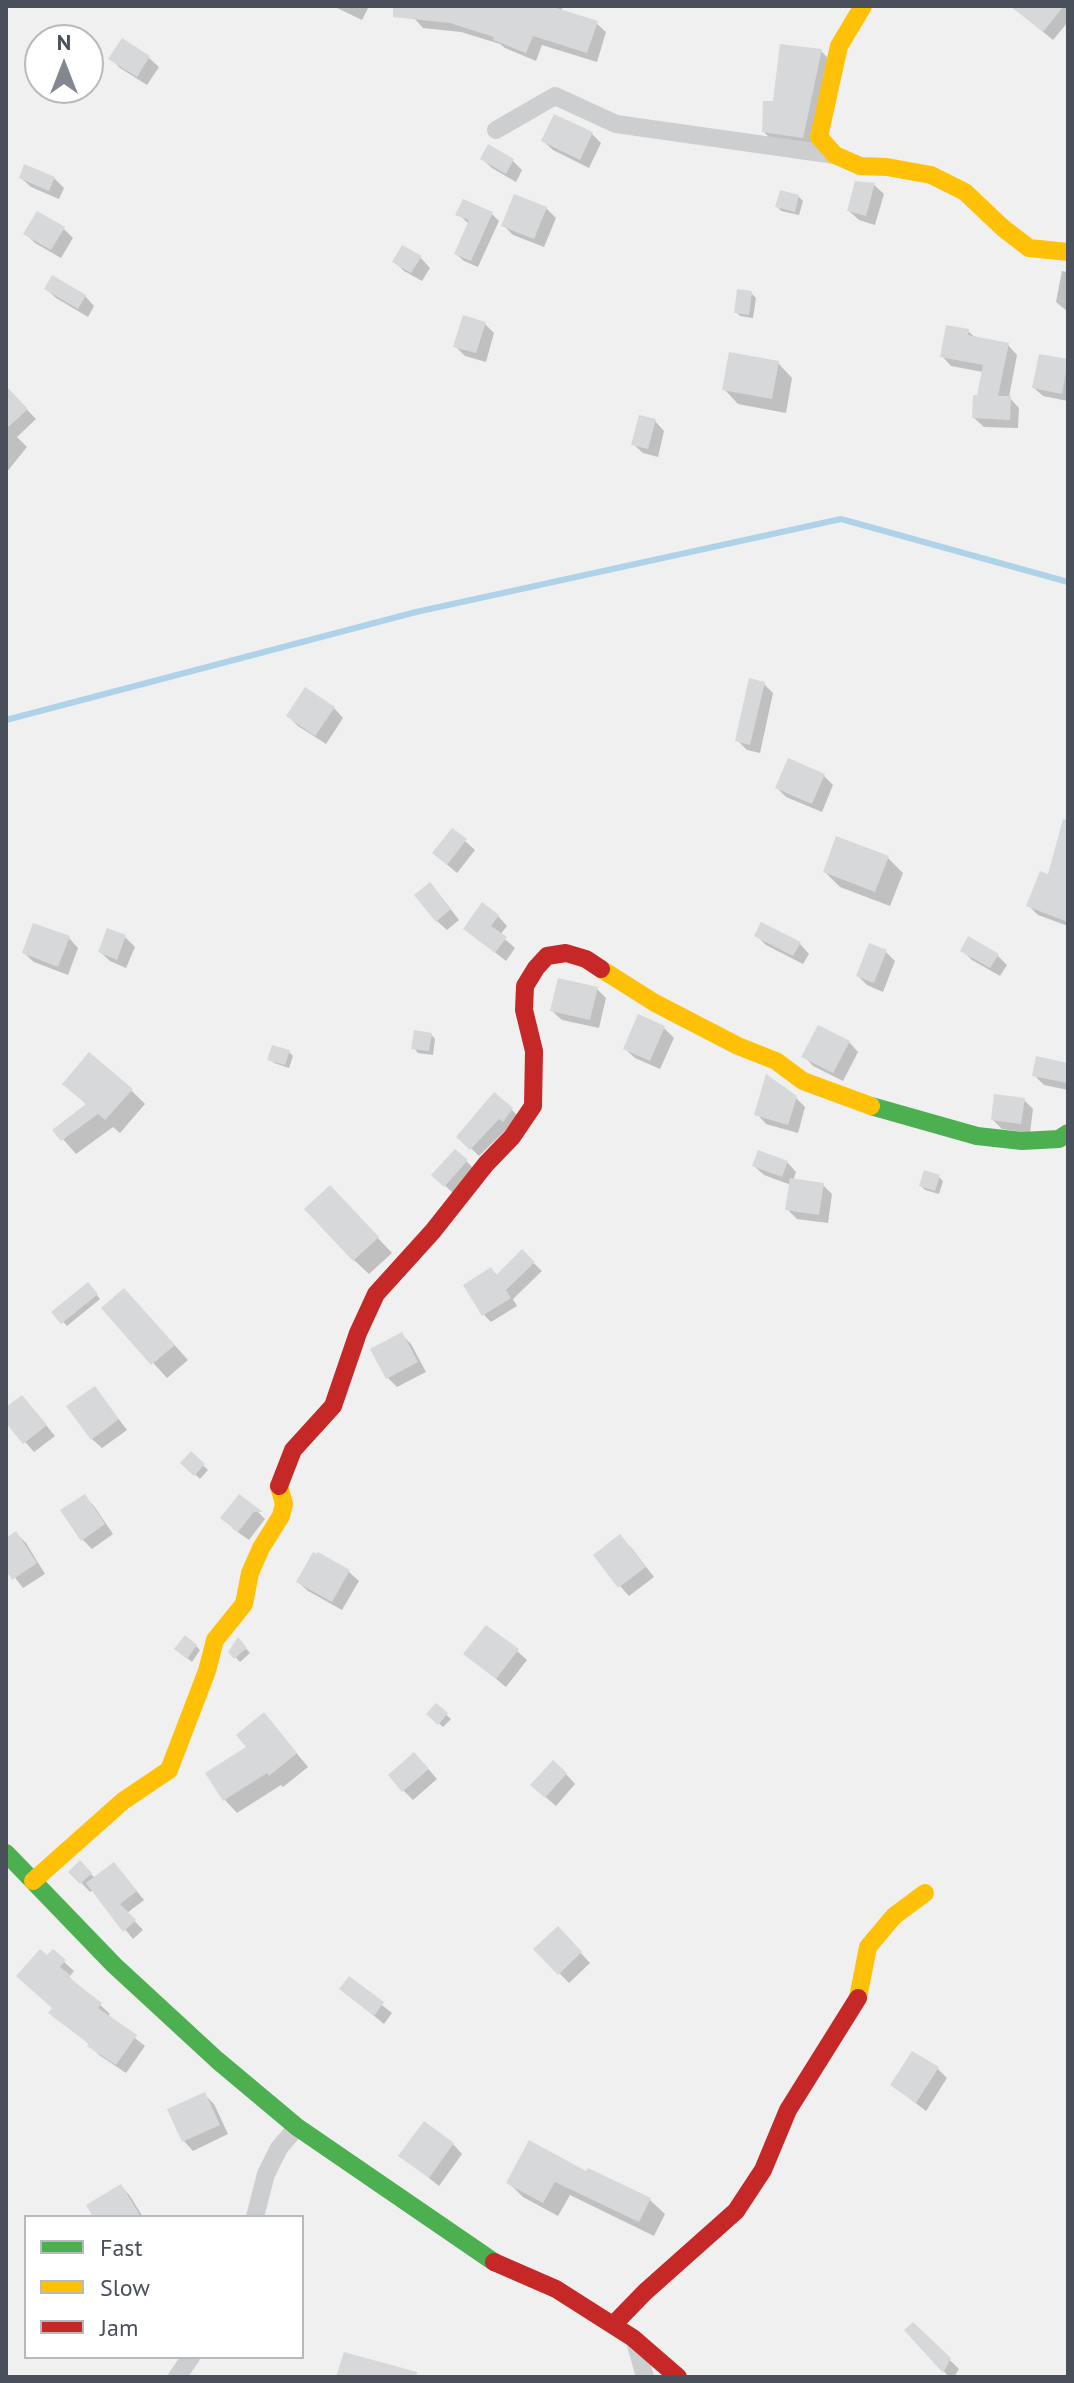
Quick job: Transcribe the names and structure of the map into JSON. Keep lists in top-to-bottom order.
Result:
{
  "legend": ["Fast", "Slow", "Jam"],
  "north": "top"
}
